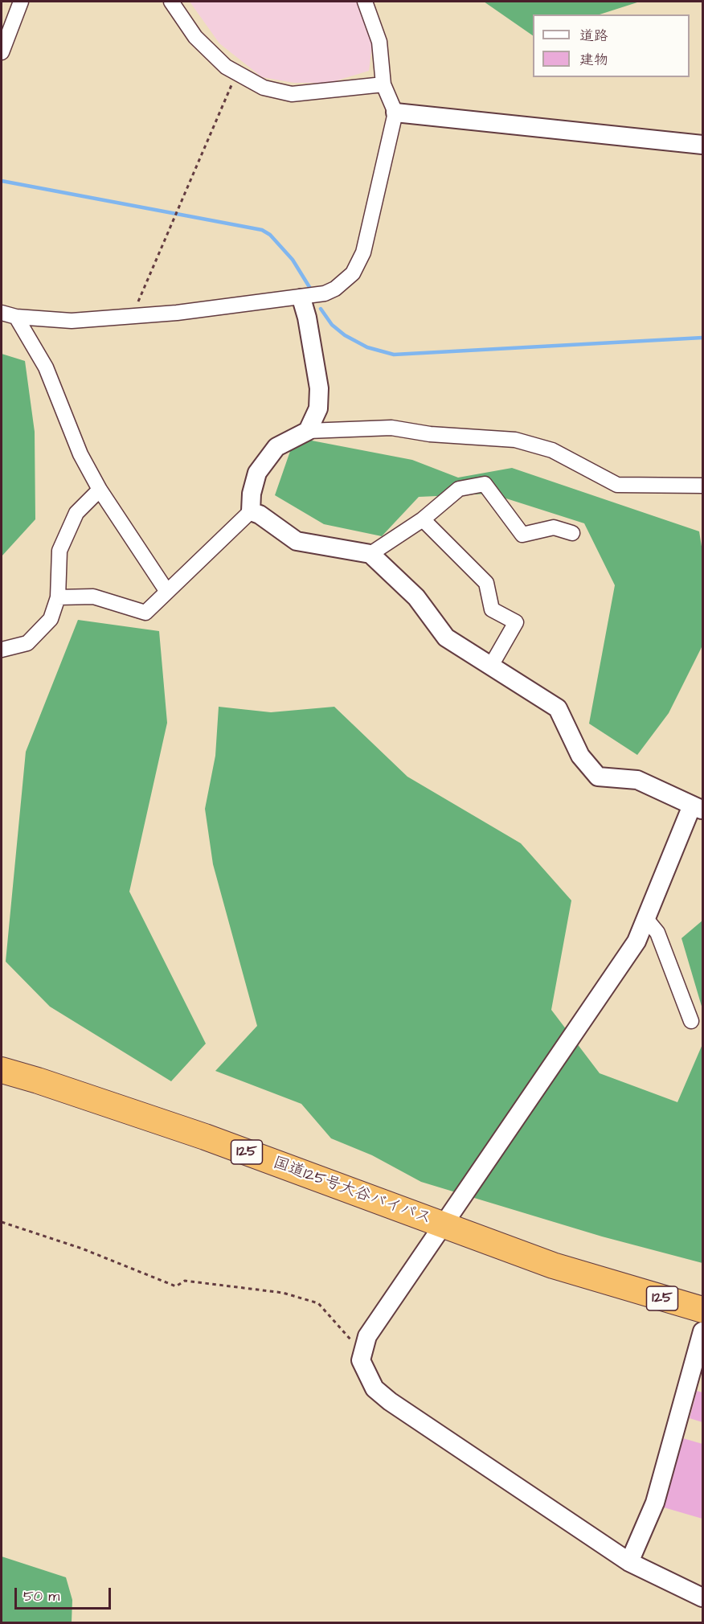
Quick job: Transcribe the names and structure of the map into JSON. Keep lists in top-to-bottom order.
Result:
{
  "streets": {
    "highway": ["125", "国道125号大谷バイパス"]
  },
  "legend": ["道路", "建物"],
  "scale_bar": "50 m"
}
